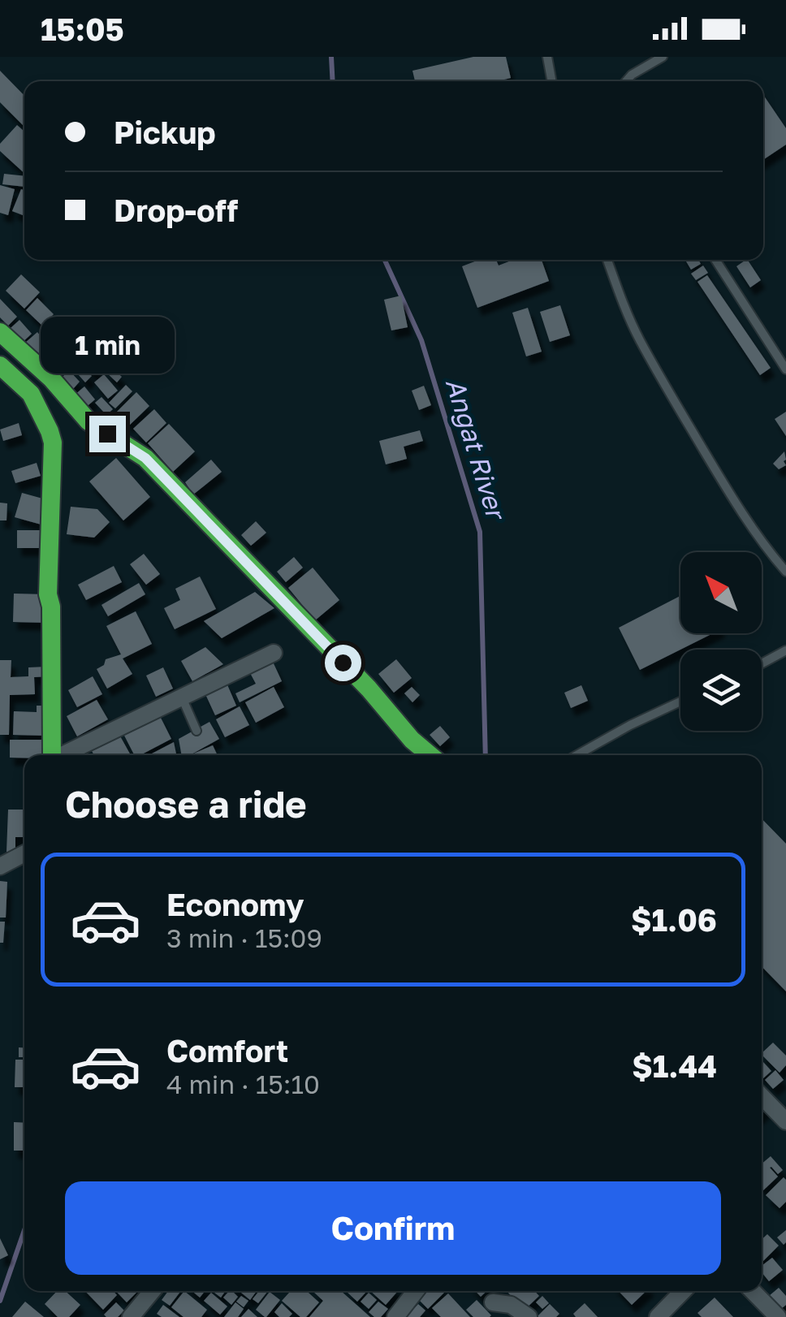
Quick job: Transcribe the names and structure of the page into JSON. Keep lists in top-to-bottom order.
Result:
{
  "water": ["Angat River"],
  "north": "top left",
  "page": {
    "status": "15:05",
    "banner": ["Pickup", "Drop-off"],
    "bubble": "1 min",
    "heading": "Choose a ride",
    "list": [
      {
        "name": "Economy",
        "note": "3 min · 15:09",
        "value": "$1.06"
      },
      {
        "name": "Comfort",
        "note": "4 min · 15:10",
        "value": "$1.44"
      }
    ],
    "buttons": "Confirm"
  }
}
